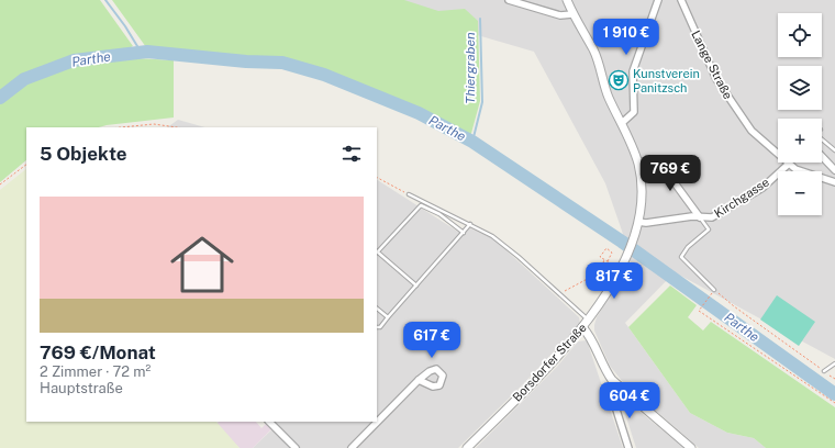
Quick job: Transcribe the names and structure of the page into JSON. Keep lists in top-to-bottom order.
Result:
{
  "streets": {
    "street": ["Lange Straße", "Kirchgasse", "Borsdorfer Straße"]
  },
  "crossings": [
    ["Lange Straße", "Kirchgasse"]
  ],
  "water": ["Parthe", "Thiergraben"],
  "places": {
    "theatre": ["Kunstverein Panitzsch"]
  },
  "page": {
    "map_buttons": ["+", "−"],
    "price": [
      "1 910 €",
      "769 €",
      "817 €",
      "617 €",
      "604 €"
    ],
    "heading": "5 Objekte",
    "list": [
      {
        "name": "769 €/Monat",
        "note": "2 Zimmer · 72 m² · Hauptstraße"
      }
    ]
  }
}
